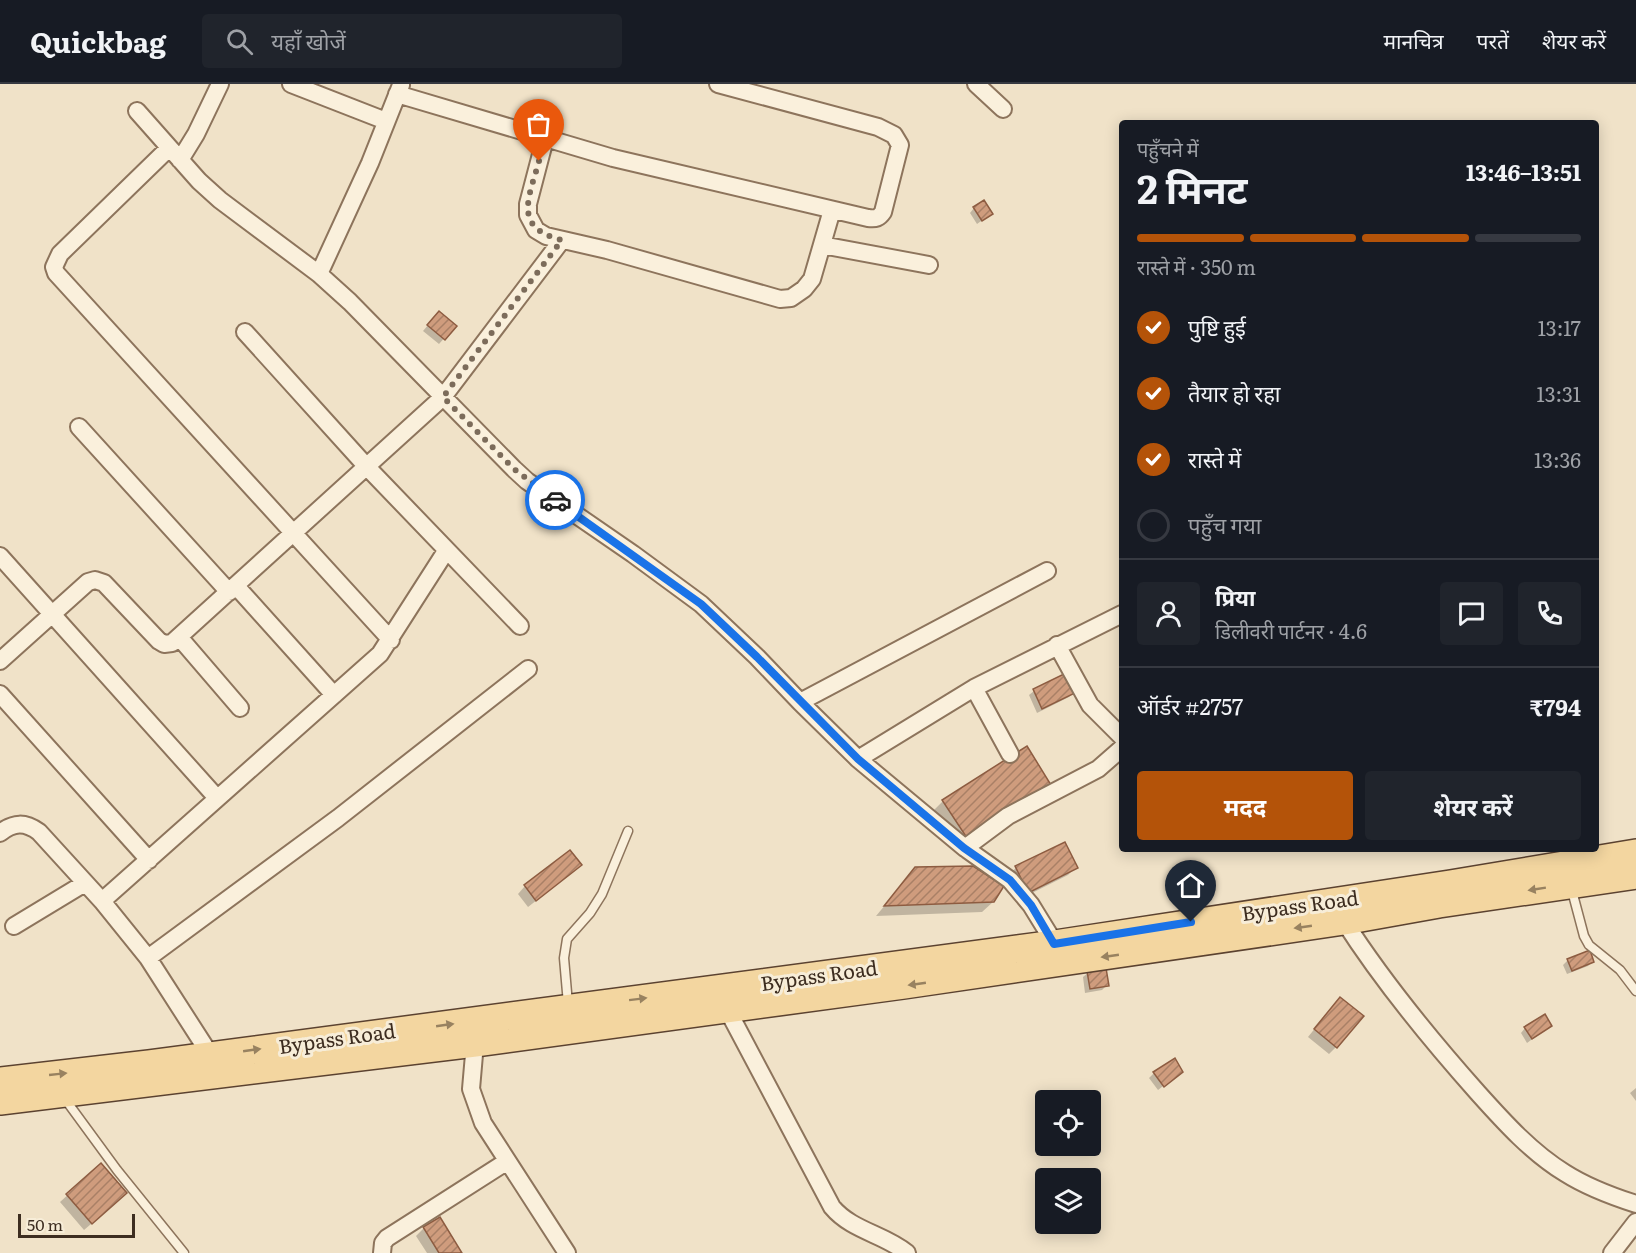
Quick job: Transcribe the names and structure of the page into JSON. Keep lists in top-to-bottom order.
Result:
{
  "streets": {
    "main road": ["Bypass Road"]
  },
  "scale_bar": "50 m",
  "page": {
    "header": "Quickbag",
    "search": "यहाँ खोजें",
    "nav": ["मानचित्र", "परतें", "शेयर करें"],
    "heading": ["2 मिनट", "पहुँचने में", "13:46–13:51"],
    "panel": [
      "प्रिया",
      "डिलीवरी पार्टनर · 4.6",
      "ऑर्डर #2757",
      "₹794"
    ],
    "bar": "रास्ते में · 350 m",
    "list": [
      ["पुष्टि हुई", "13:17"],
      ["तैयार हो रहा", "13:31"],
      ["रास्ते में", "13:36"],
      "पहुँच गया"
    ],
    "buttons": ["मदद", "शेयर करें"],
    "scale": "50 m"
  }
}
